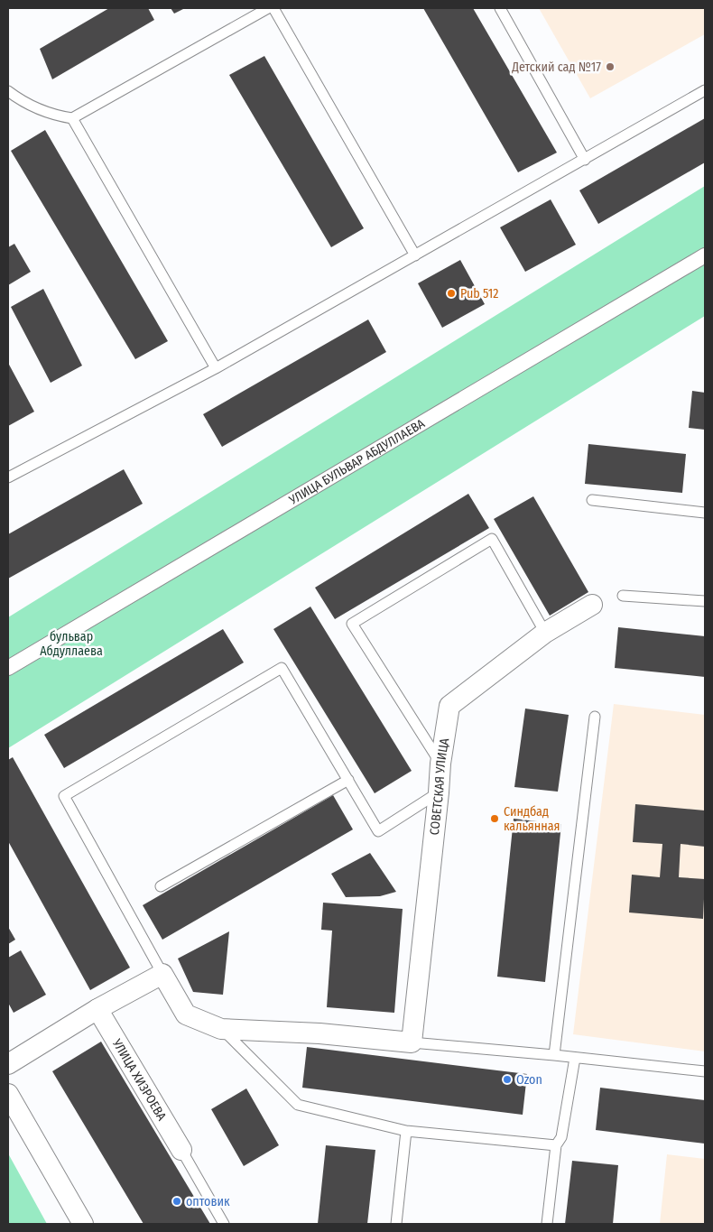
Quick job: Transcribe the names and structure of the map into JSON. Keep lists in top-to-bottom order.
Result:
{
  "streets": {
    "street": ["УЛИЦА БУЛЬВАР АБДУЛЛАЕВА", "СОВЕТСКАЯ УЛИЦА", "УЛИЦА ХИЗРОЕВА"]
  },
  "parks": ["бульвар Абдуллаева"],
  "places": [
    "Детский сад №17",
    "Pub 512",
    "Синдбад кальянная",
    "Ozon",
    "оптовик"
  ]
}
